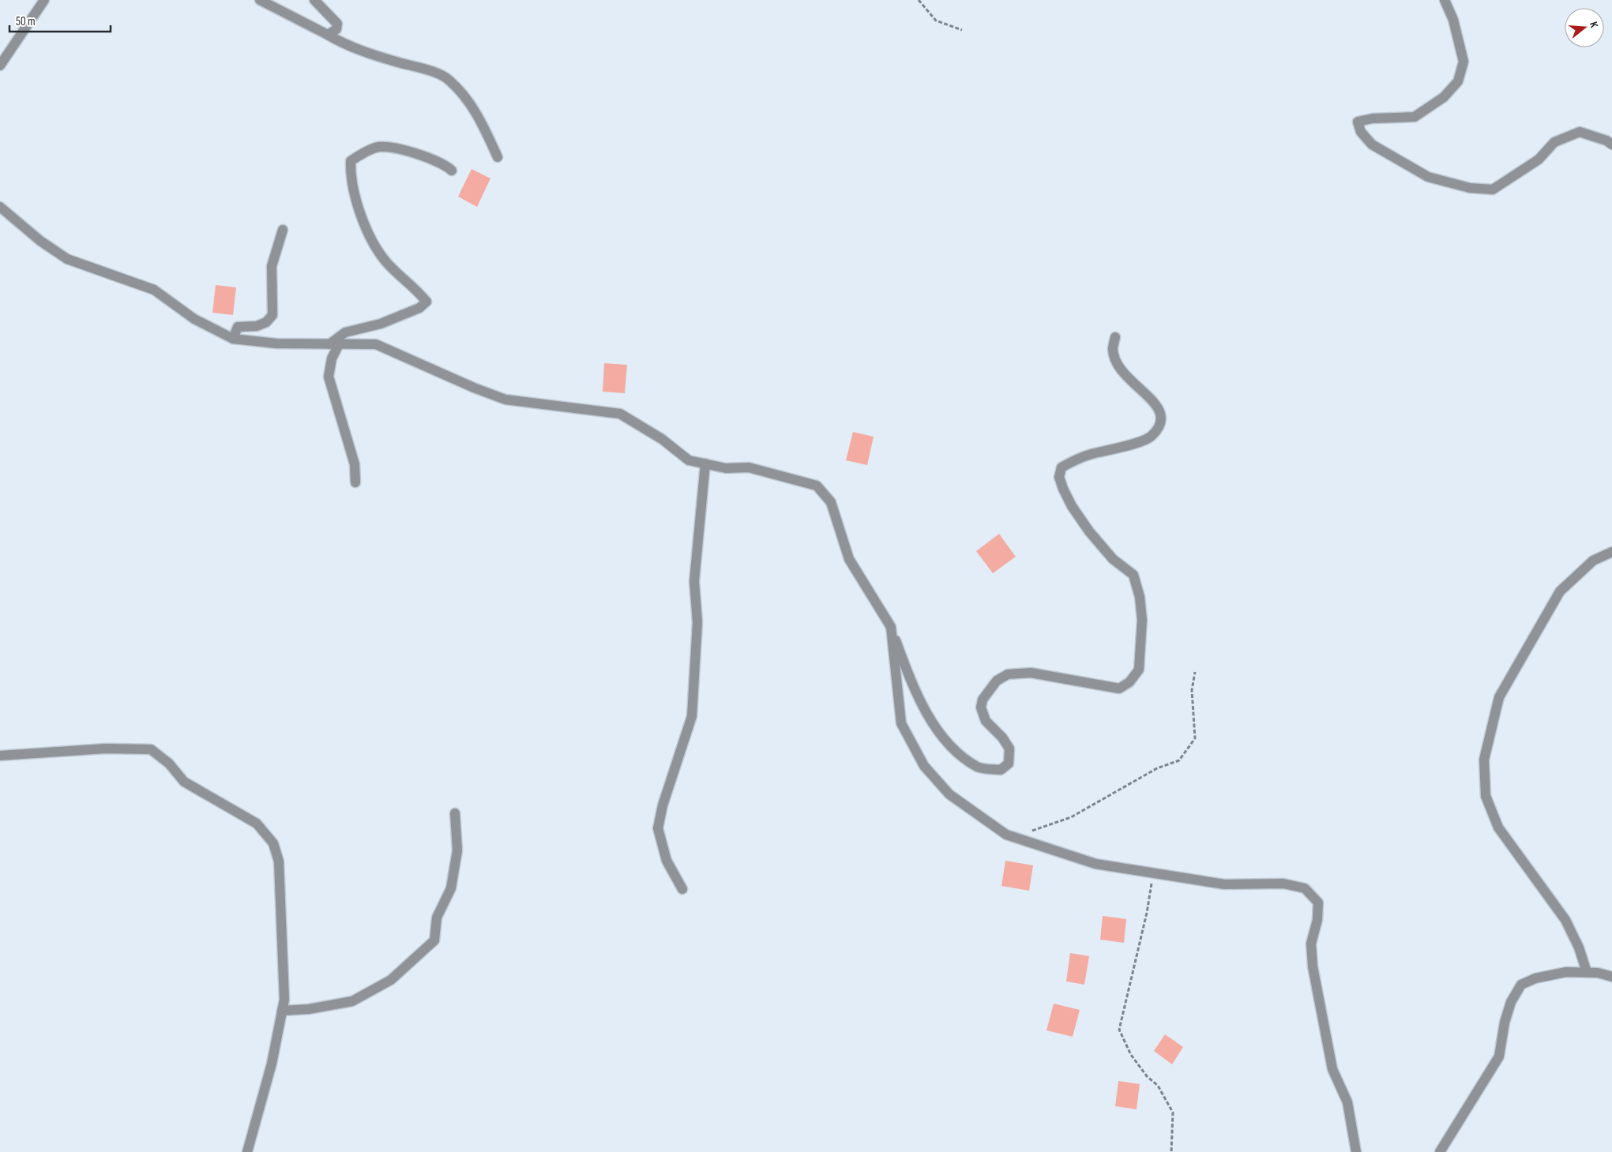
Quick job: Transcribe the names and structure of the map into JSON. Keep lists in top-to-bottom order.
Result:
{
  "scale_bar": "50 m",
  "north": "right"
}
